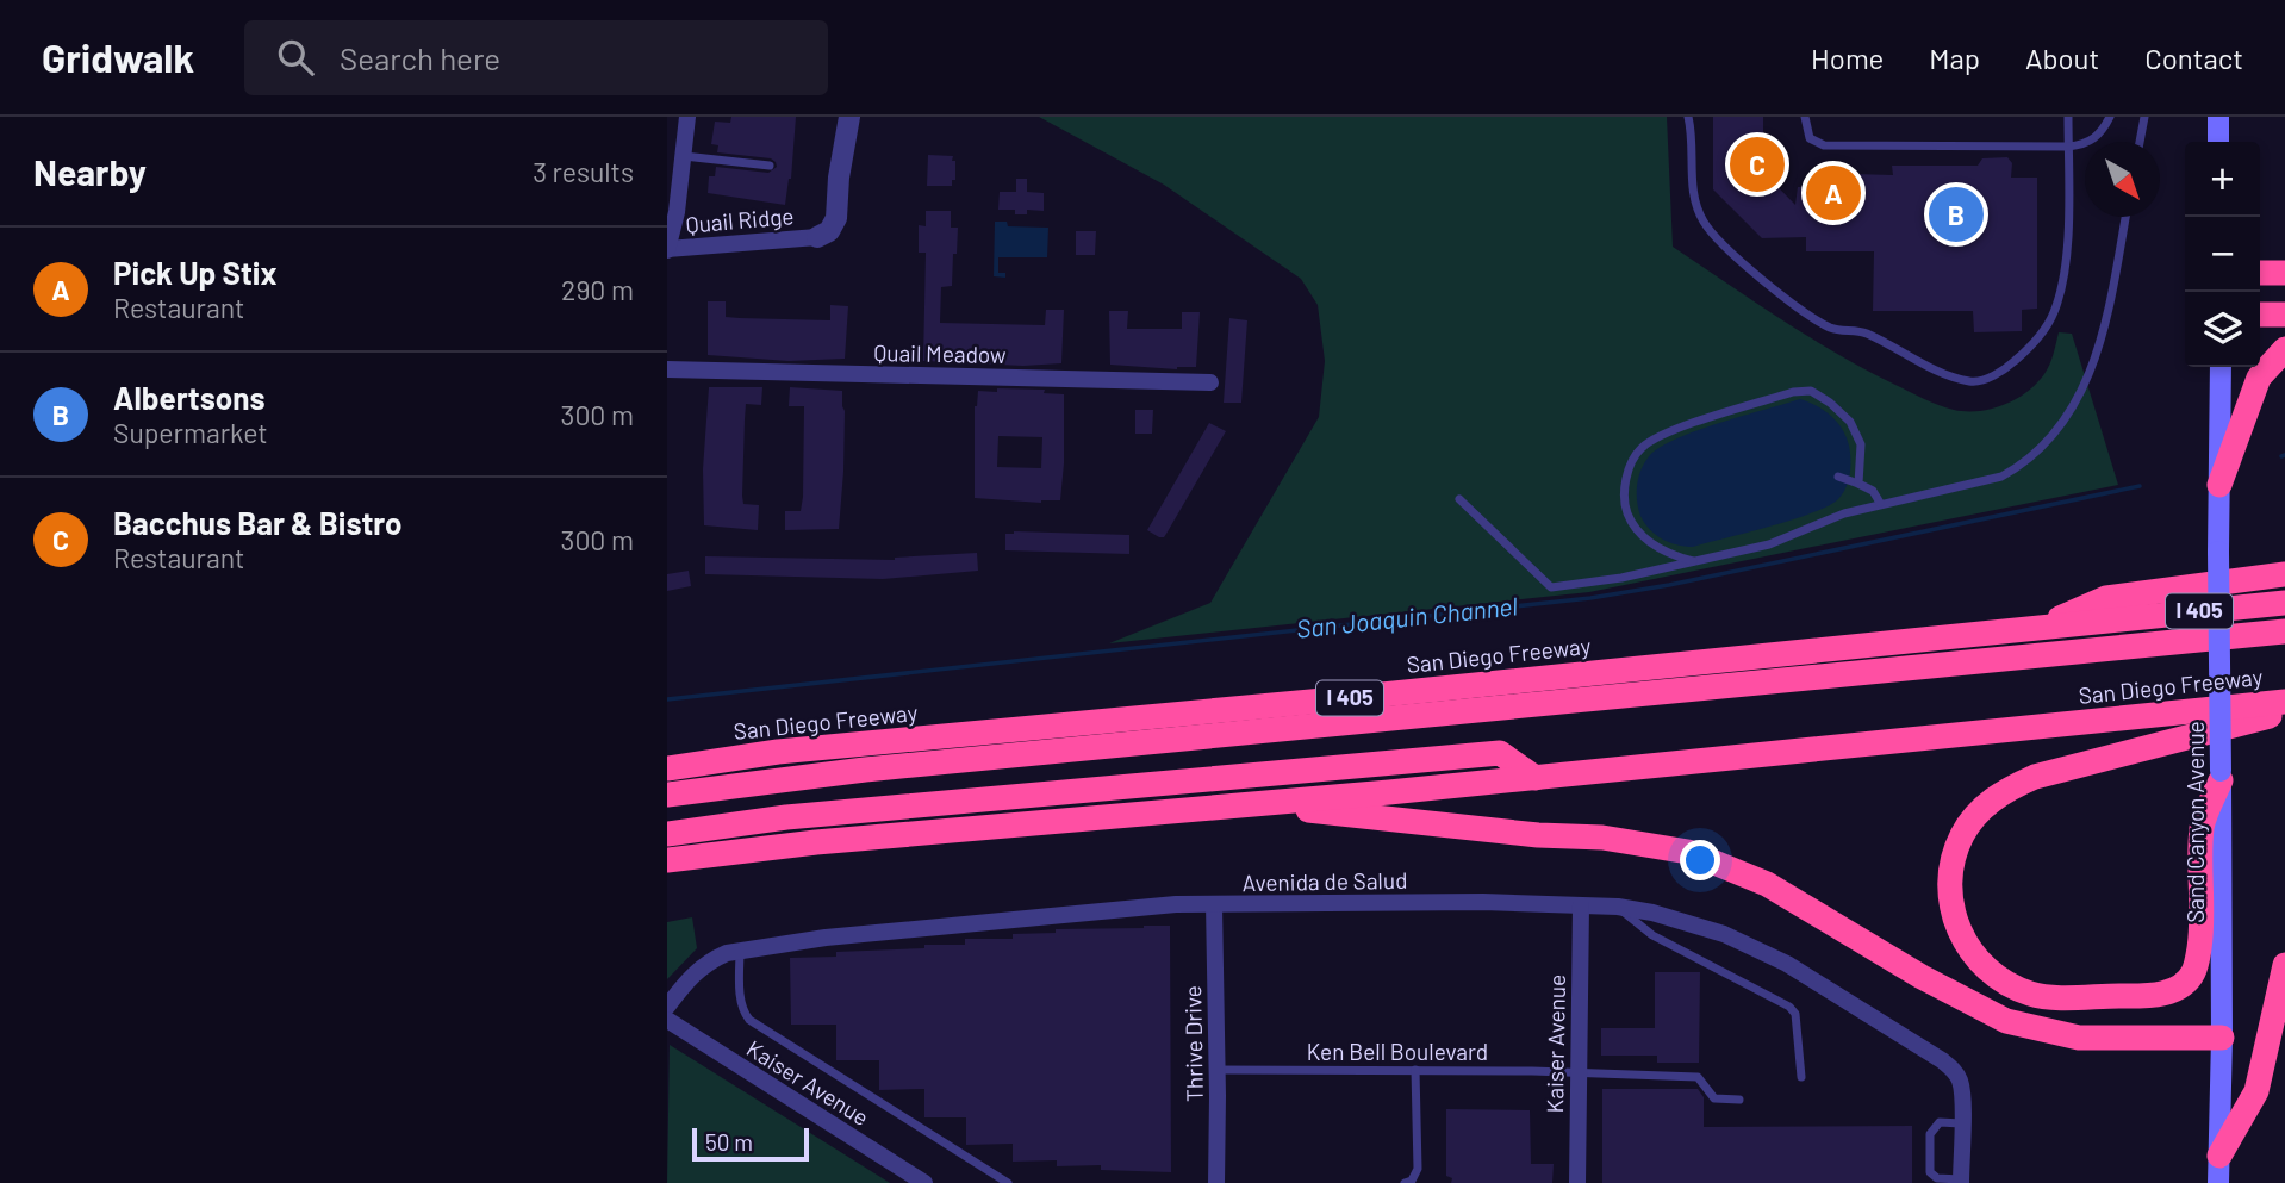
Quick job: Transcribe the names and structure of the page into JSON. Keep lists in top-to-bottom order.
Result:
{
  "streets": {
    "highway": ["I 405", "San Diego Freeway"],
    "main road": ["Sand Canyon Avenue"],
    "street": [
      "Quail Ridge",
      "Quail Meadow",
      "Avenida de Salud",
      "Thrive Drive",
      "Kaiser Avenue"
    ],
    "lane": ["Ken Bell Boulevard"]
  },
  "crossings": [
    ["Avenida de Salud", "Thrive Drive"],
    ["Avenida de Salud", "Kaiser Avenue"],
    ["Thrive Drive", "Ken Bell Boulevard"],
    ["Kaiser Avenue", "Ken Bell Boulevard"]
  ],
  "water": ["San Joaquin Channel"],
  "scale_bar": "50 m",
  "north": "bottom right",
  "page": {
    "header": "Gridwalk",
    "search": "Search here",
    "nav": [
      "Home",
      "Map",
      "About",
      "Contact"
    ],
    "heading": ["Nearby", "3 results"],
    "pins": ["C", "A", "B"],
    "map_buttons": ["+", "−"],
    "list": [
      {
        "mark": "A",
        "name": "Pick Up Stix",
        "note": "Restaurant",
        "value": "290 m"
      },
      {
        "mark": "B",
        "name": "Albertsons",
        "note": "Supermarket",
        "value": "300 m"
      },
      {
        "mark": "C",
        "name": "Bacchus Bar & Bistro",
        "note": "Restaurant",
        "value": "300 m"
      }
    ],
    "scale": "50 m"
  }
}
